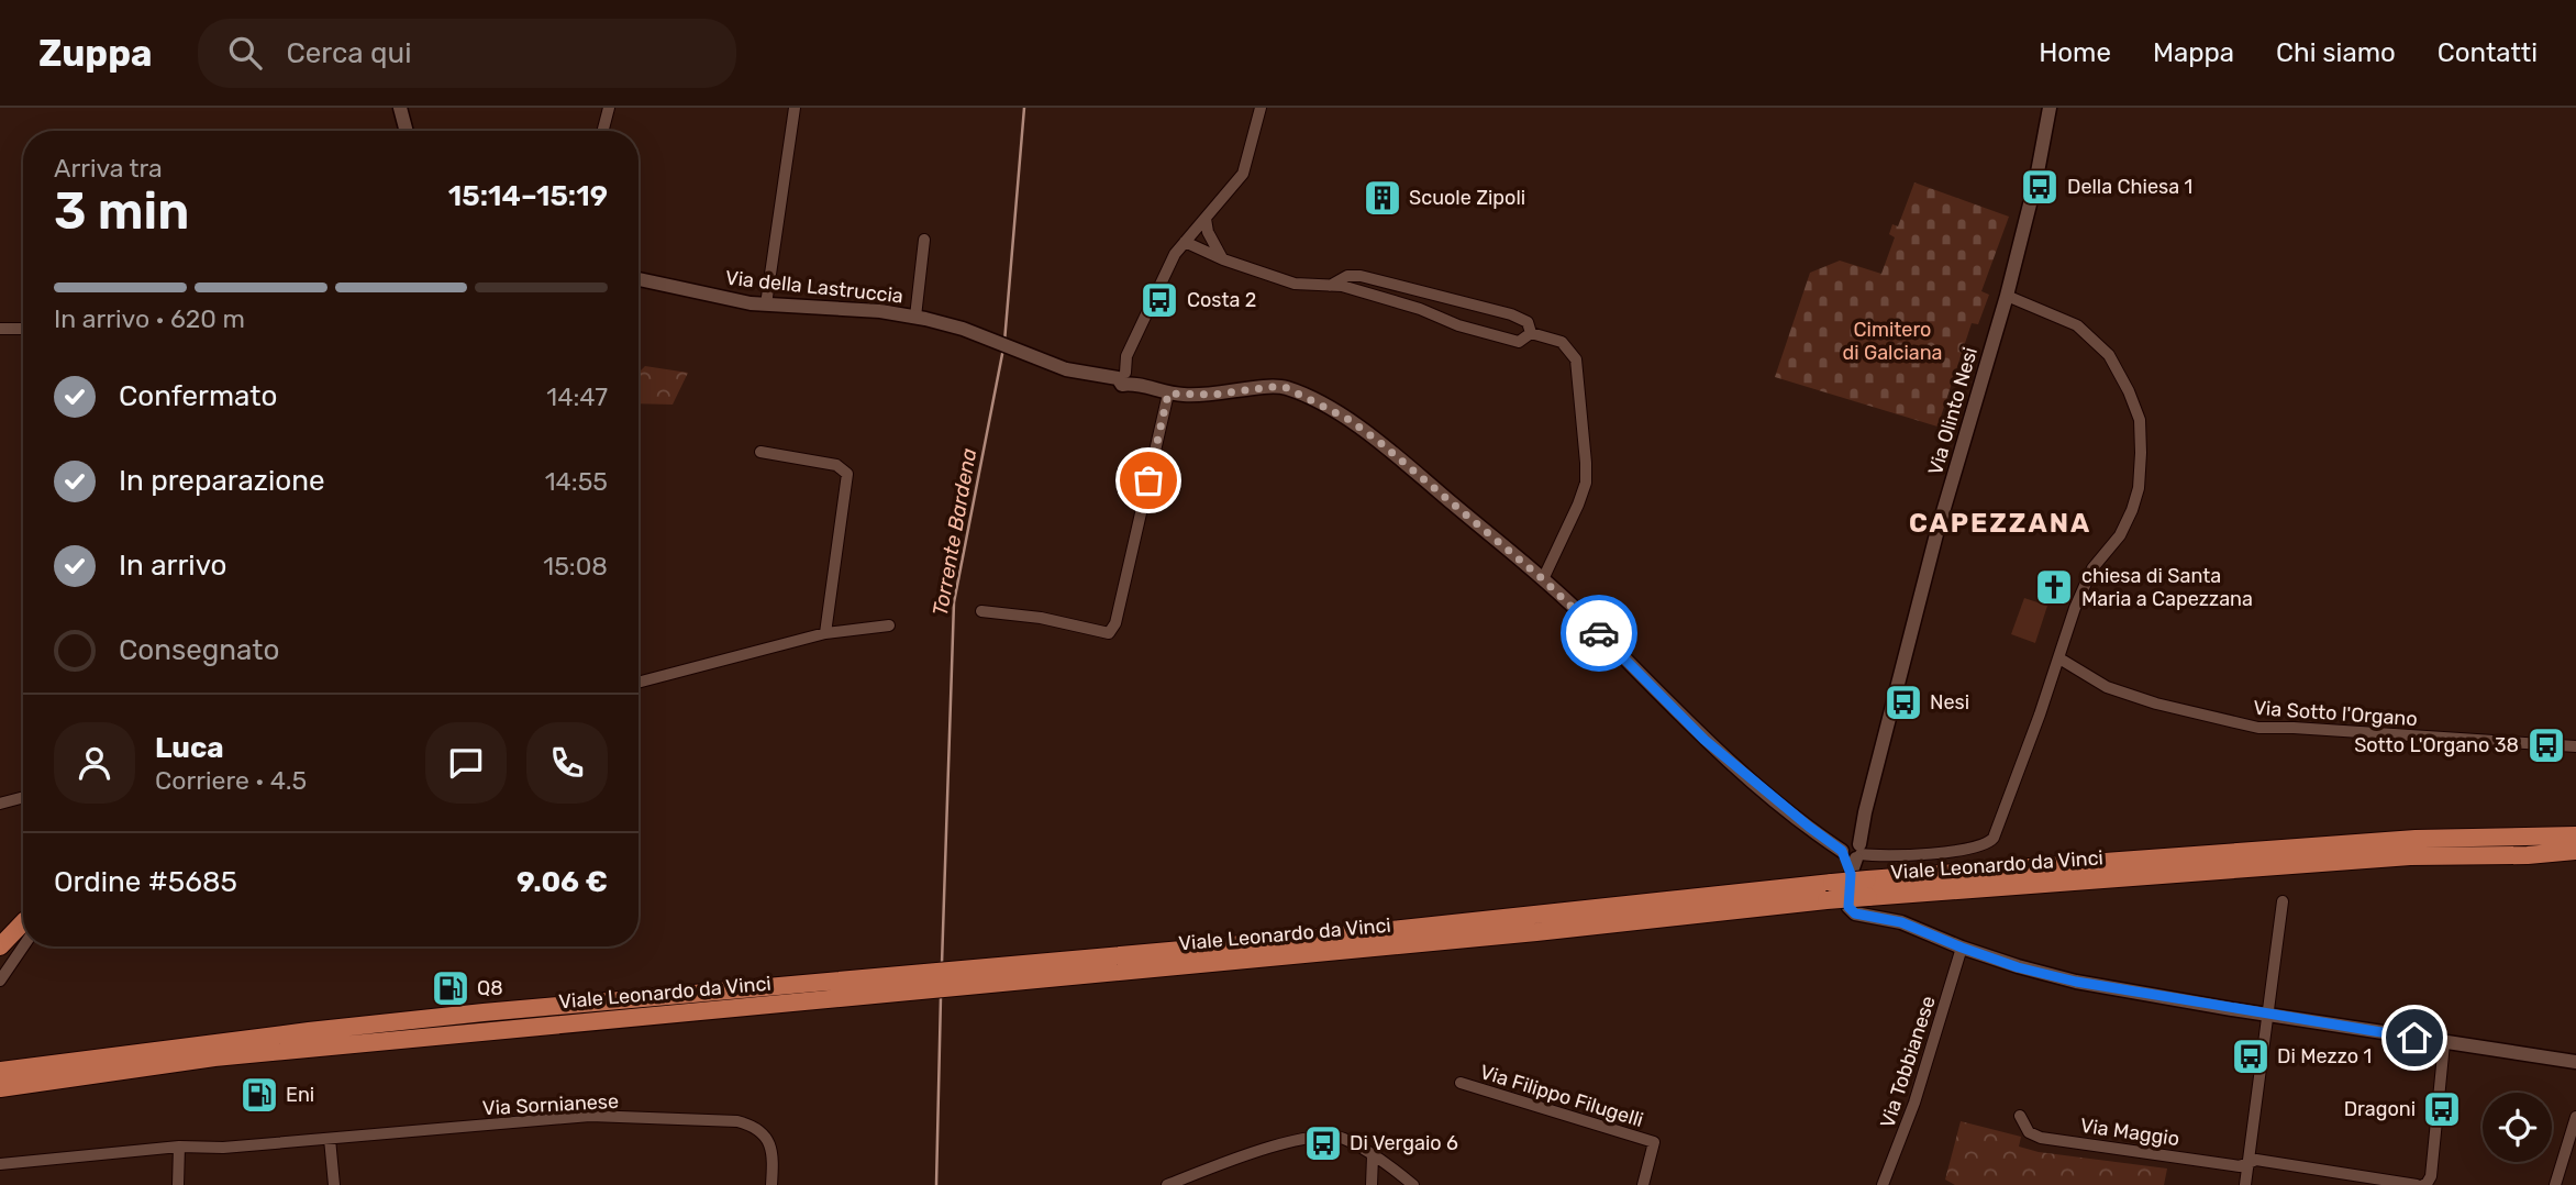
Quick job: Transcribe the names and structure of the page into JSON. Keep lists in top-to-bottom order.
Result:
{
  "streets": {
    "highway": ["Viale Leonardo da Vinci"],
    "street": [
      "Via della Lastruccia",
      "Via Olinto Nesi",
      "Via Sotto l'Organo",
      "Via Tobbianese",
      "Via Filippo Filugelli",
      "Via Sornianese",
      "Via Maggio"
    ]
  },
  "crossings": [
    ["Via della Lastruccia", "Via Olinto Nesi"]
  ],
  "districts": ["CAPEZZANA"],
  "water": ["Torrente Bardena"],
  "parks": ["Cimitero di Galciana"],
  "places": {
    "bus stop": [
      "Della Chiesa 1",
      "Costa 2",
      "Nesi",
      "Sotto L'Organo 38",
      "Di Mezzo 1",
      "Dragoni",
      "Di Vergaio 6"
    ],
    "building": ["Scuole Zipoli"],
    "church": ["chiesa di Santa Maria a Capezzana"],
    "fuel station": ["Q8", "Eni"]
  },
  "page": {
    "header": "Zuppa",
    "search": "Cerca qui",
    "nav": [
      "Home",
      "Mappa",
      "Chi siamo",
      "Contatti"
    ],
    "heading": ["3 min", "Arriva tra", "15:14–15:19"],
    "panel": [
      "Luca",
      "Corriere · 4.5",
      "Ordine #5685",
      "9.06 €"
    ],
    "bar": "In arrivo · 620 m",
    "list": [
      ["Confermato", "14:47"],
      ["In preparazione", "14:55"],
      ["In arrivo", "15:08"],
      "Consegnato"
    ]
  }
}
